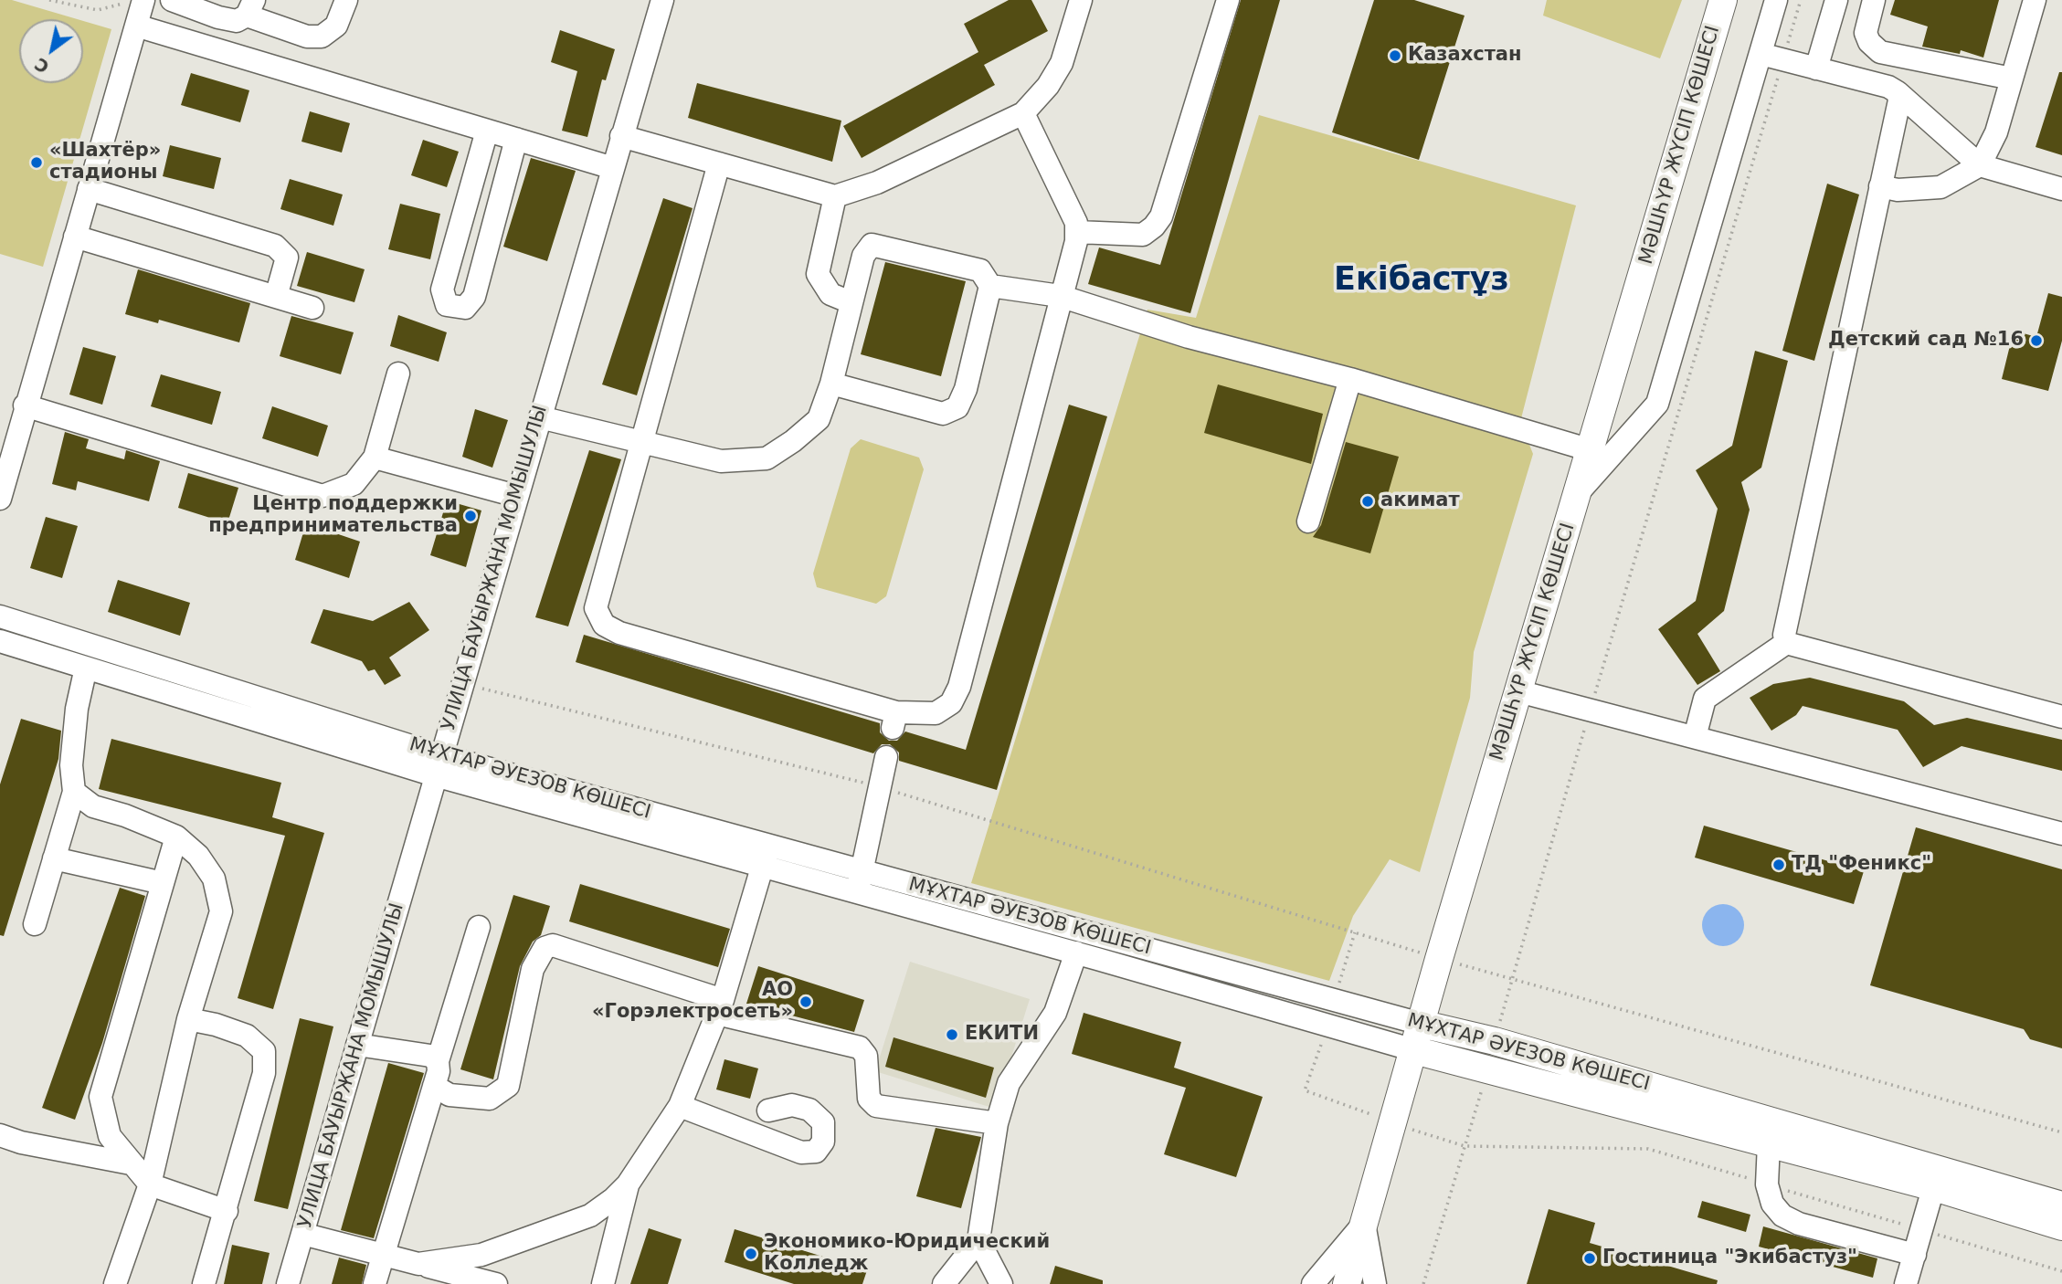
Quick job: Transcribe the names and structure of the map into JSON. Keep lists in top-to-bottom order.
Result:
{
  "streets": {
    "main road": ["МӘШҺҮР ЖҮСІП КӨШЕСІ", "МҰХТАР ӘУЕЗОВ КӨШЕСІ"],
    "street": ["УЛИЦА БАУЫРЖАНА МОМЫШУЛЫ"]
  },
  "crossings": [
    ["МӘШҺҮР ЖҮСІП КӨШЕСІ", "МҰХТАР ӘУЕЗОВ КӨШЕСІ"],
    ["УЛИЦА БАУЫРЖАНА МОМЫШУЛЫ", "МҰХТАР ӘУЕЗОВ КӨШЕСІ"]
  ],
  "districts": ["Екібастұз"],
  "places": [
    "Казахстан",
    "«Шахтёр» стадионы",
    "Детский сад №16",
    "акимат",
    "Центр поддержки предпринимательства",
    "ТД \"Феникс\"",
    "АО «Горэлектросеть»",
    "ЕКИТИ",
    "Экономико-Юридический Колледж",
    "Гостиница \"Экибастуз\""
  ],
  "north": "bottom left"
}
